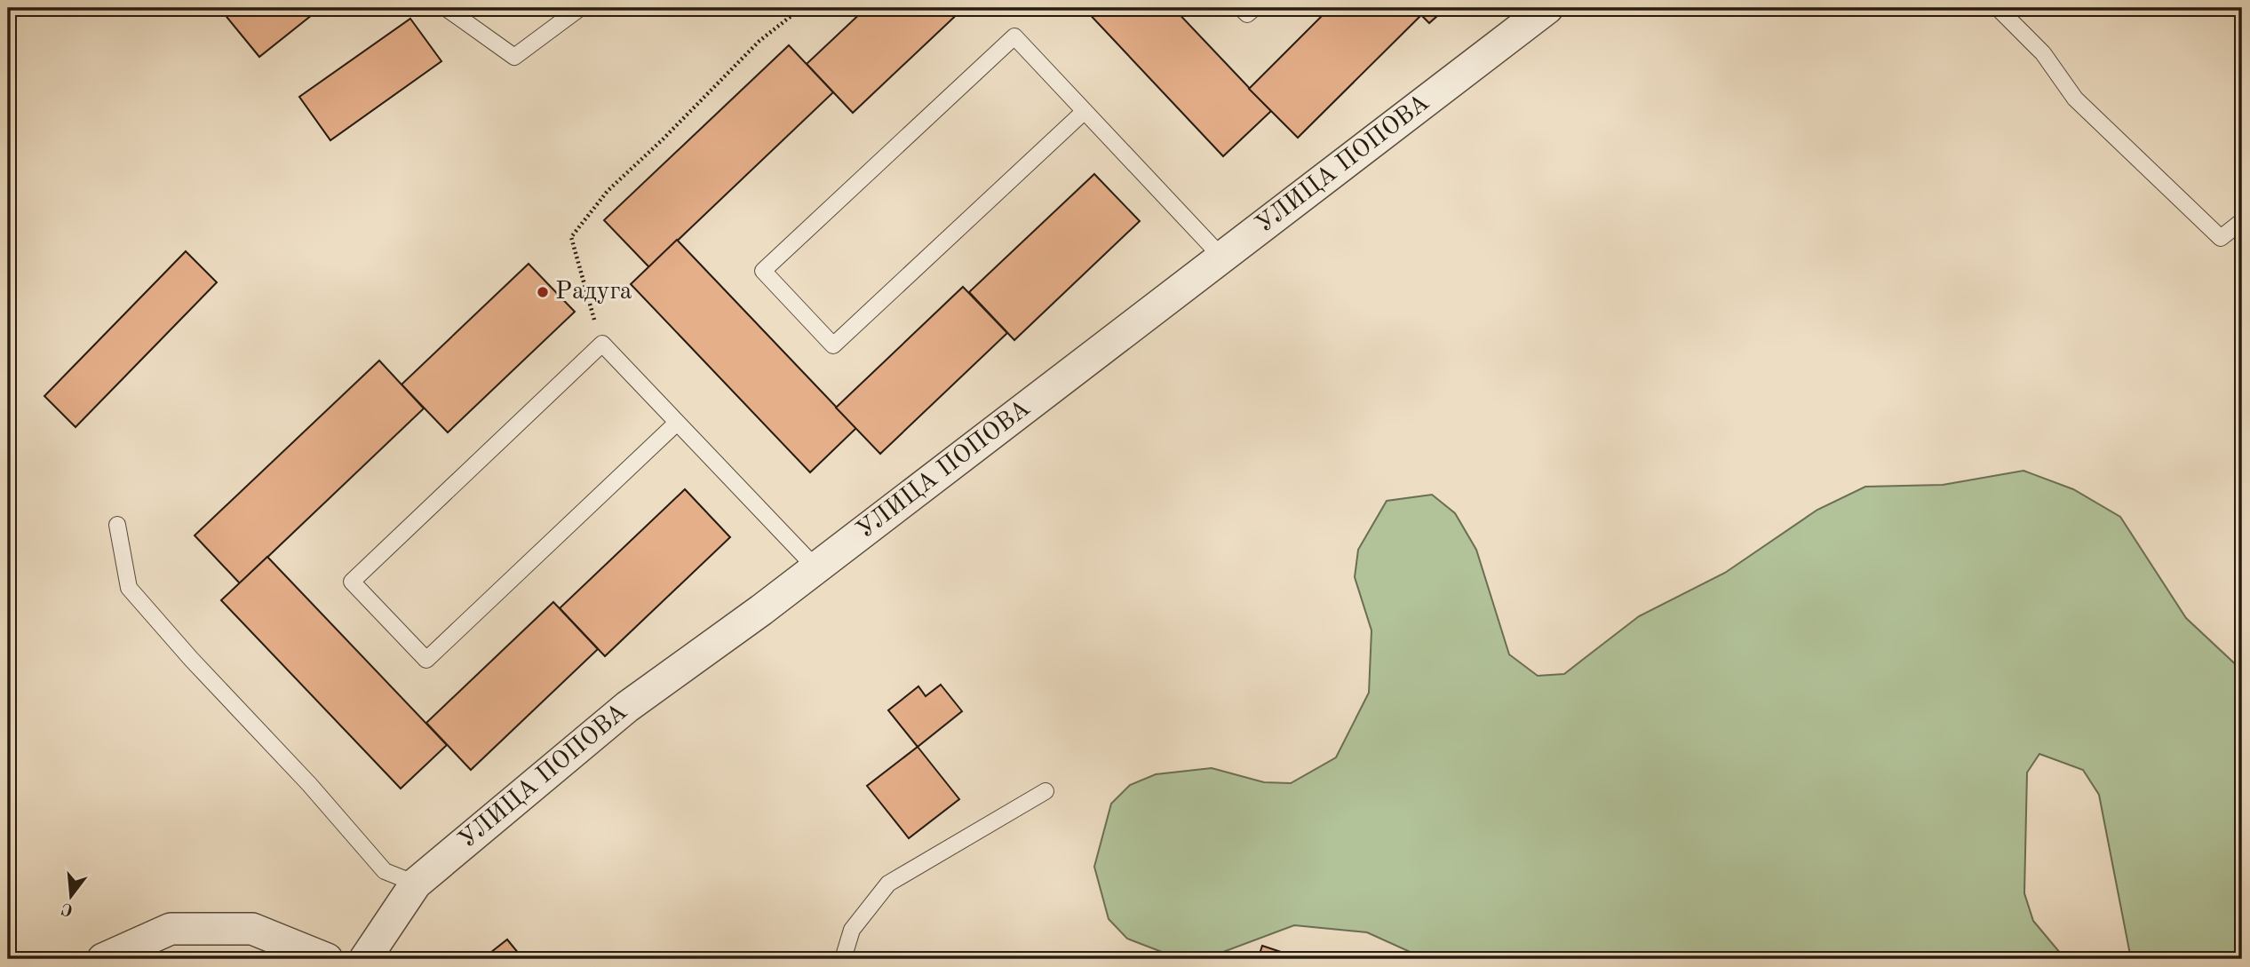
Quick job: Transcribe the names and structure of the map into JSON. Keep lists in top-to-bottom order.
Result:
{
  "streets": {
    "street": ["УЛИЦА ПОПОВА"]
  },
  "places": ["Радуга"],
  "north": "bottom"
}
